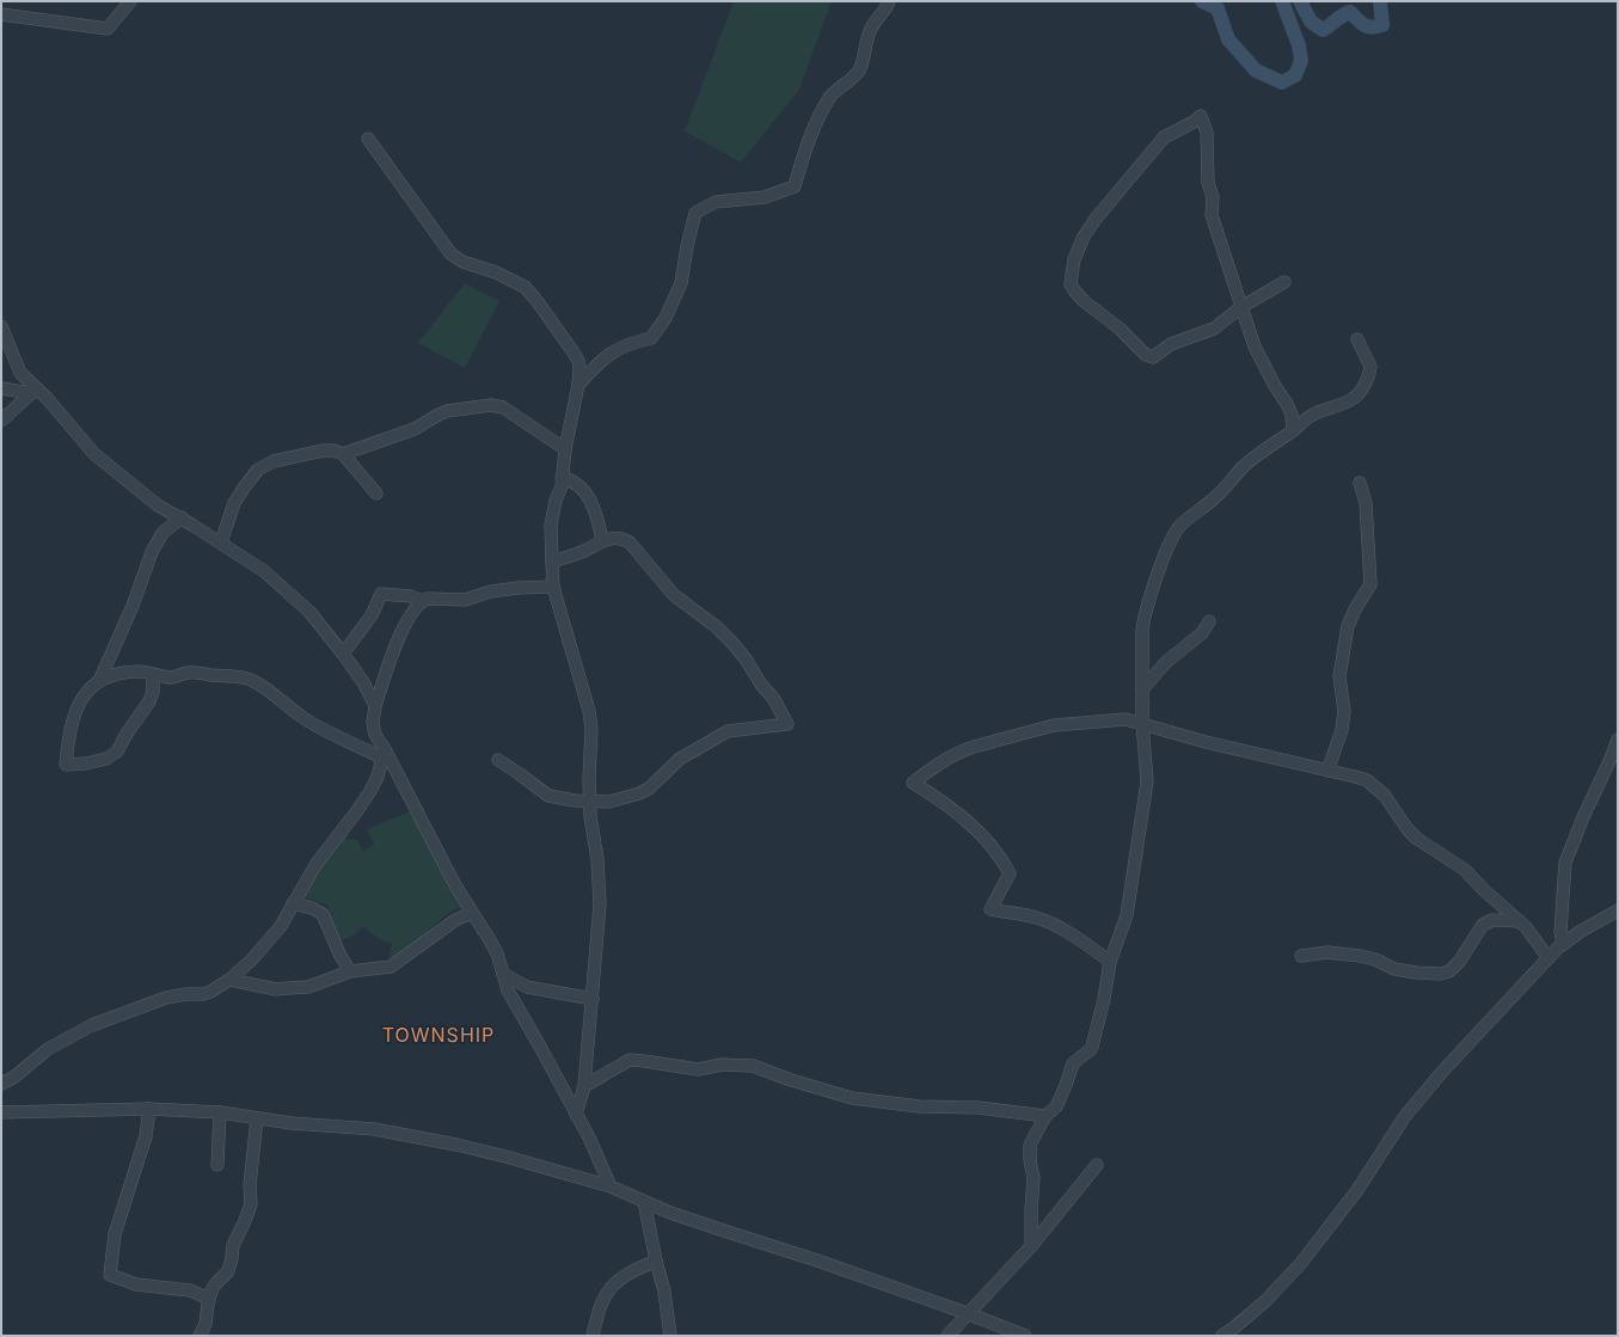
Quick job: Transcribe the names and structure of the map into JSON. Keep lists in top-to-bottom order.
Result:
{
  "districts": ["TOWNSHIP"]
}
